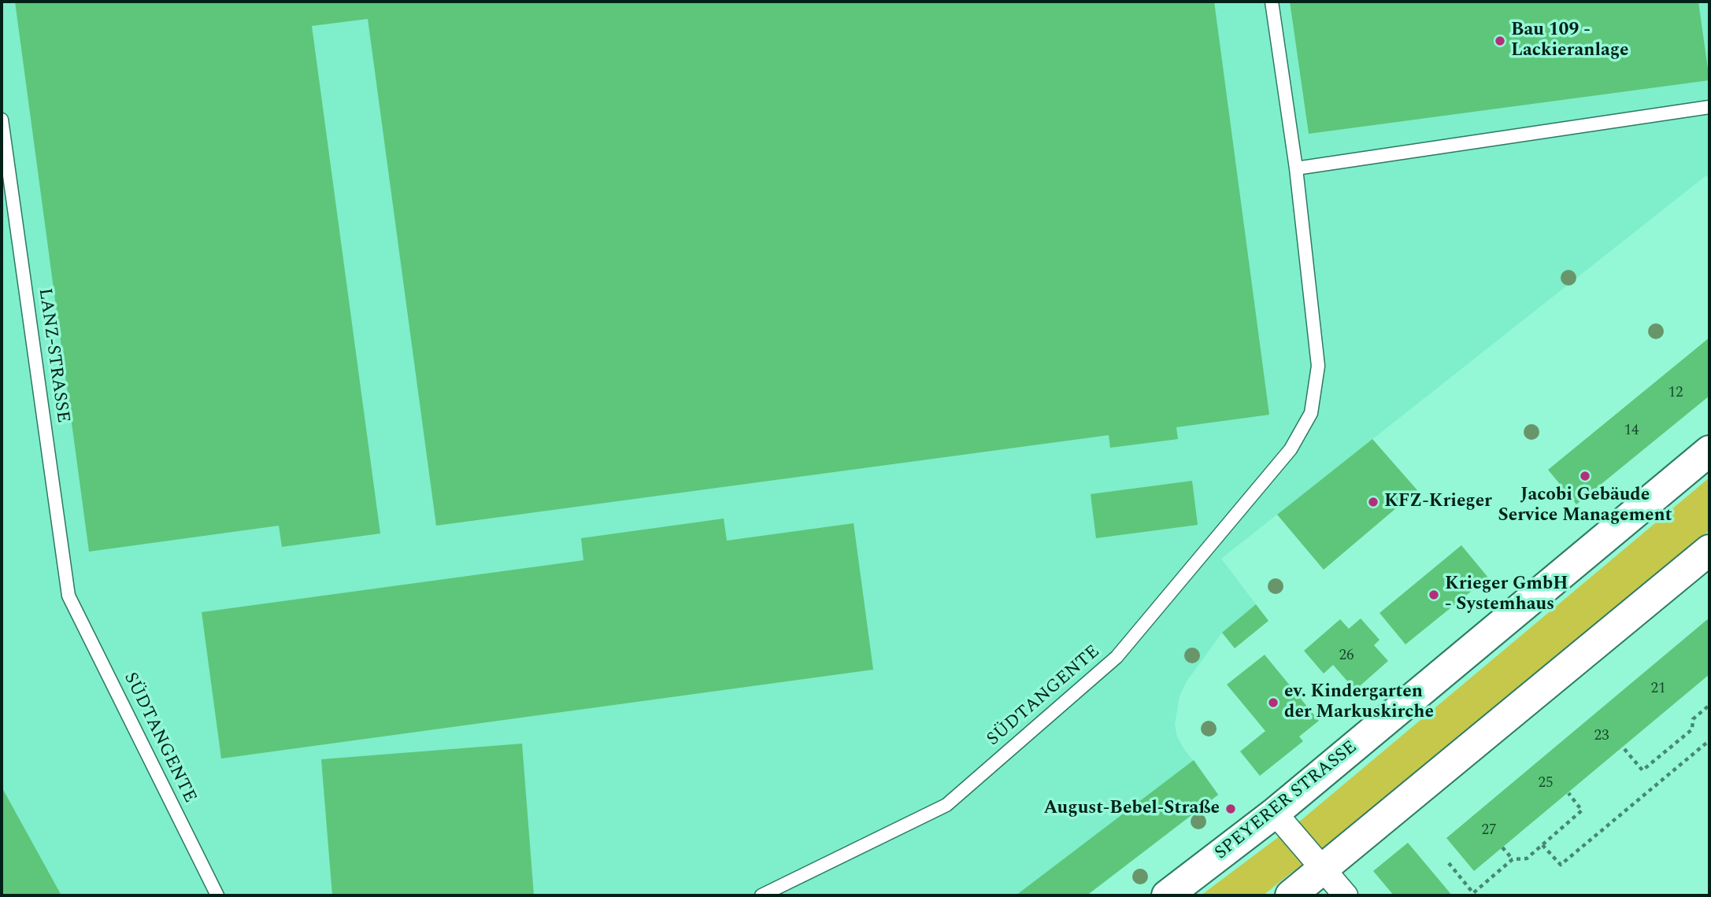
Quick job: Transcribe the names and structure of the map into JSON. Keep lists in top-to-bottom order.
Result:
{
  "streets": {
    "street": ["SPEYERER STRASSE"],
    "lane": ["LANZ-STRASSE", "SÜDTANGENTE"]
  },
  "crossings": [
    ["LANZ-STRASSE", "SÜDTANGENTE"]
  ],
  "places": [
    "Bau 109 - Lackieranlage",
    "Jacobi Gebäude Service Management",
    "KFZ-Krieger",
    "Krieger GmbH - Systemhaus",
    "ev. Kindergarten der Markuskirche",
    "August-Bebel-Straße"
  ],
  "house_numbers": [
    "12",
    "14",
    "26",
    "21",
    "23",
    "25",
    "27"
  ]
}
